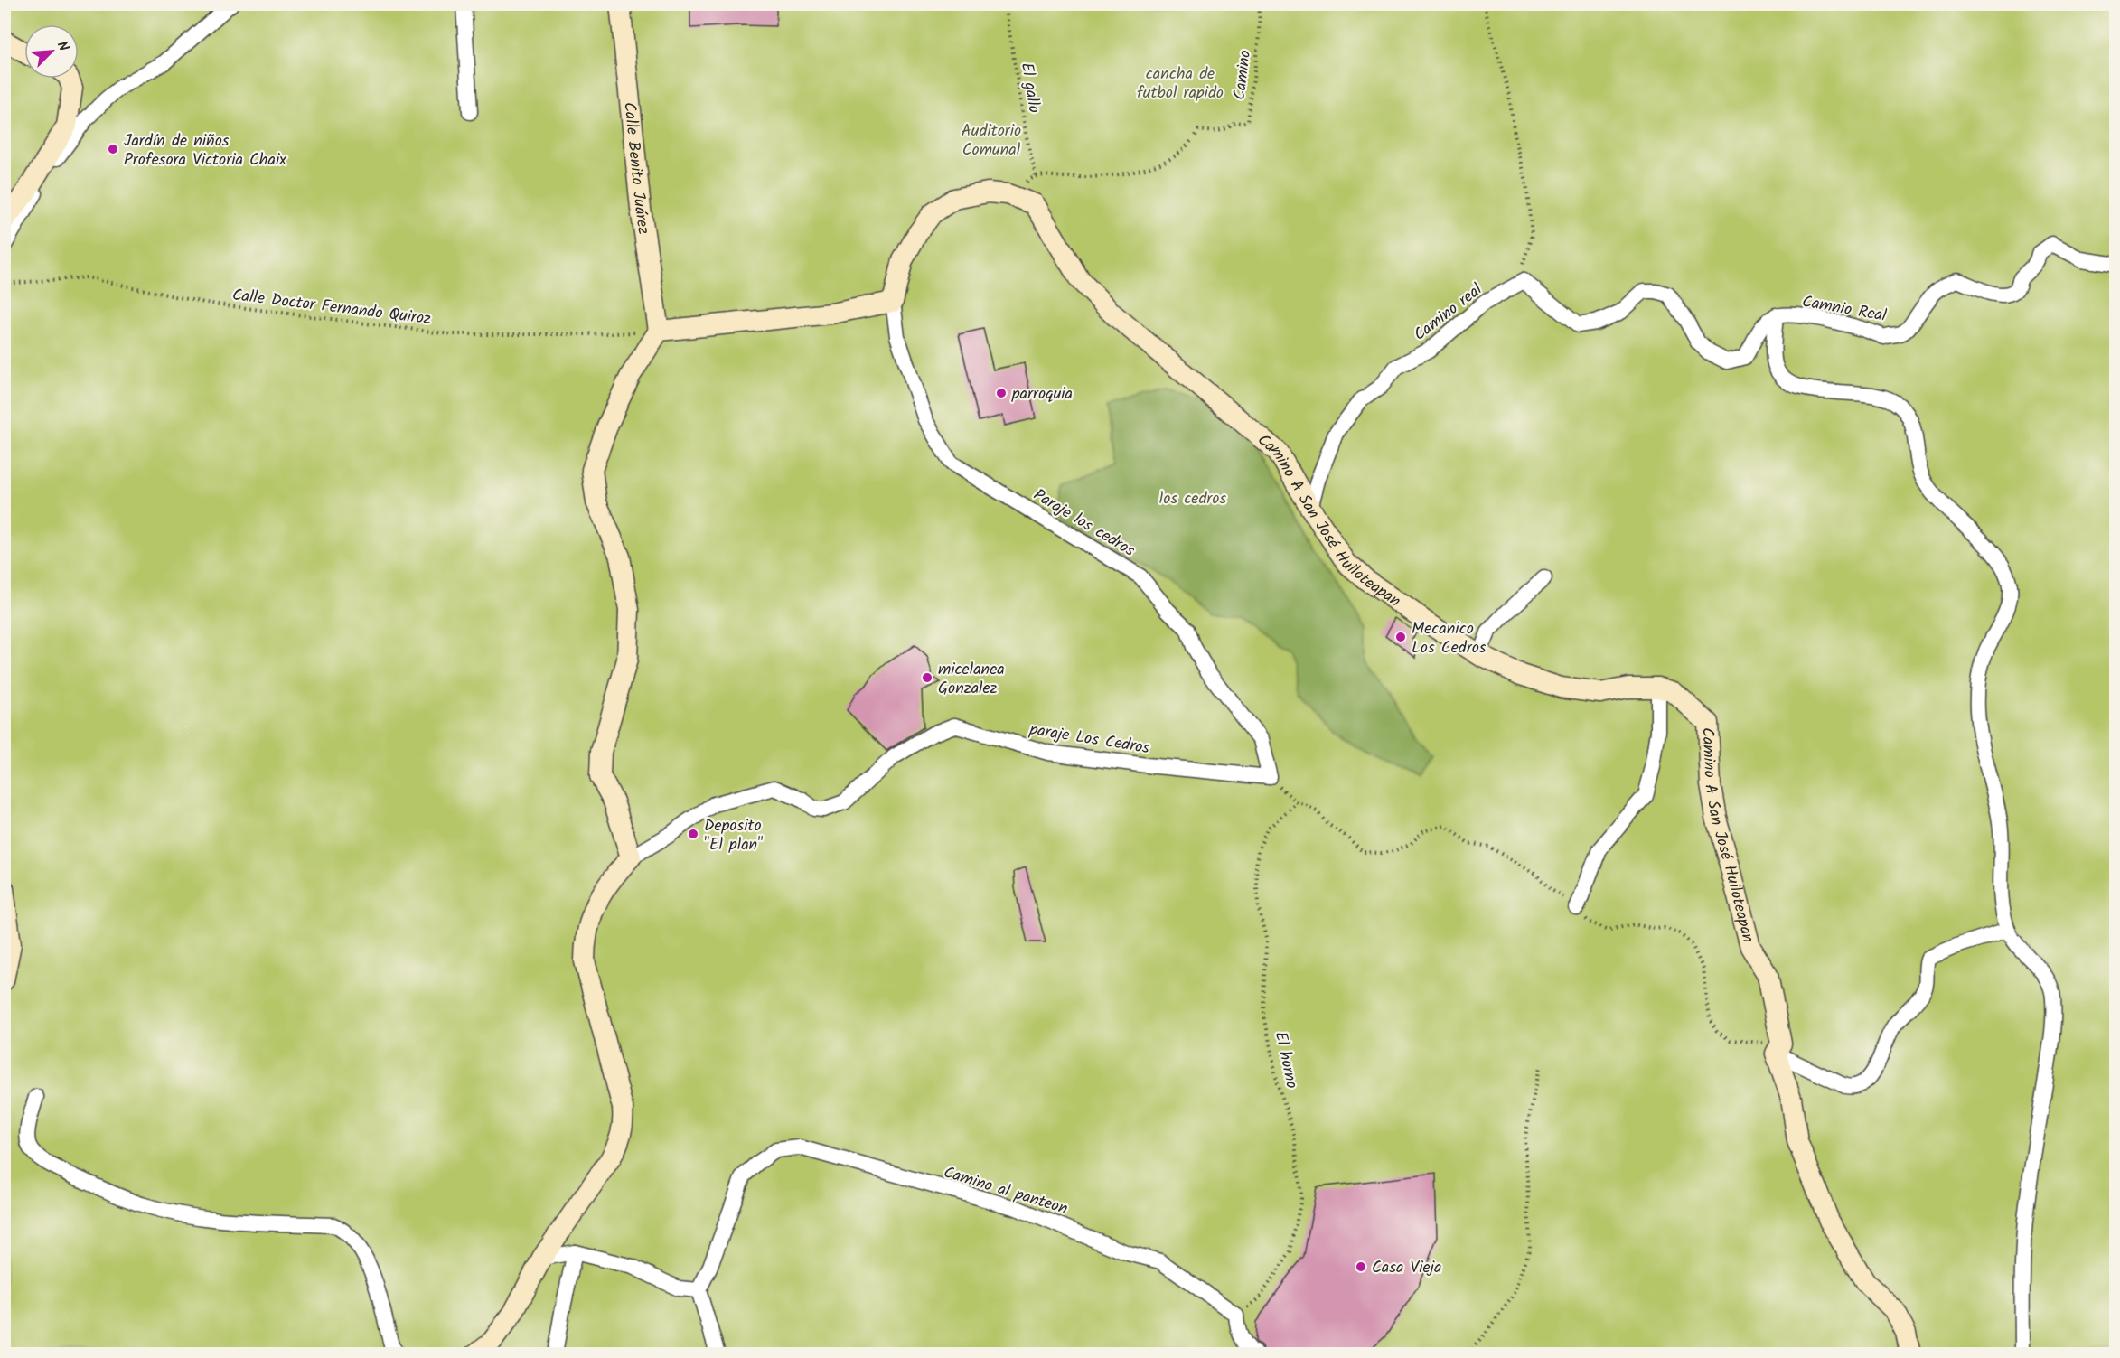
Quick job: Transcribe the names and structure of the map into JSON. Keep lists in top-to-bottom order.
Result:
{
  "streets": {
    "main road": ["Calle Benito Juárez", "Camino A San José Huiloteapan"],
    "street": [
      "Camnio Real",
      "Camino real",
      "Paraje los cedros",
      "paraje Los Cedros",
      "Camino al panteon"
    ],
    "path": [
      "Camino",
      "El gallo",
      "Calle Doctor Fernando Quiroz",
      "El horno"
    ]
  },
  "crossings": [
    ["Camino", "El gallo"],
    ["Calle Benito Juárez", "Calle Doctor Fernando Quiroz"],
    ["Camino real", "Camino A San José Huiloteapan"],
    ["Camino A San José Huiloteapan", "Paraje los cedros"],
    ["Paraje los cedros", "paraje Los Cedros"],
    ["El horno", "Camino al panteon"]
  ],
  "parks": ["cancha de futbol rapido", "Auditorio Comunal", "los cedros"],
  "places": [
    "Jardín de niños Profesora Victoria Chaix",
    "parroquia",
    "Mecanico Los Cedros",
    "micelanea Gonzalez",
    "Deposito \"El plan\"",
    "Casa Vieja"
  ],
  "north": "top right"
}
